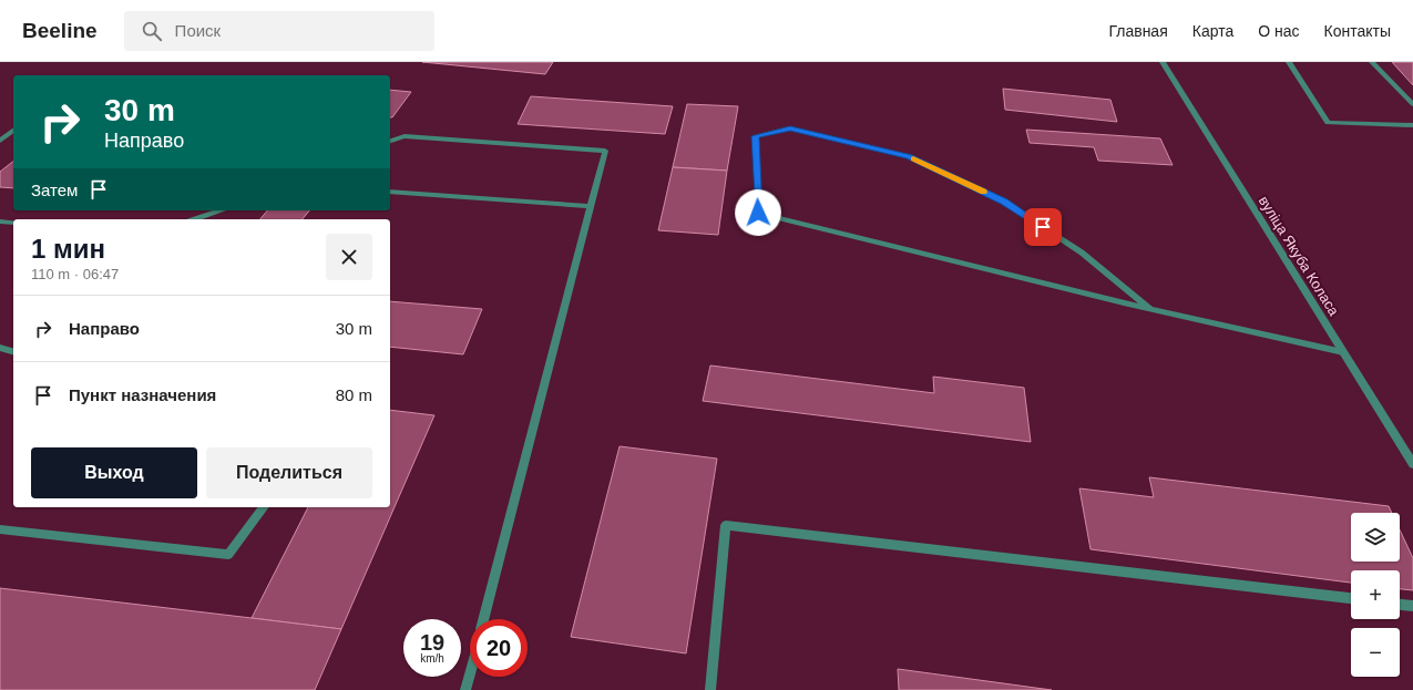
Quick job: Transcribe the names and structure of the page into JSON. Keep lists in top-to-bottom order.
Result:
{
  "streets": {
    "street": ["вуліца Якуба Коласа"]
  },
  "page": {
    "header": "Beeline",
    "search": "Поиск",
    "nav": [
      "Главная",
      "Карта",
      "О нас",
      "Контакты"
    ],
    "turn": ["30 m", "Направо"],
    "then": "Затем",
    "heading": ["1 мин", "110 m · 06:47"],
    "list": [
      {
        "name": "Направо",
        "value": "30 m"
      },
      {
        "name": "Пункт назначения",
        "value": "80 m"
      }
    ],
    "buttons": ["Выход", "Поделиться"],
    "map_buttons": ["+", "−"],
    "speed": "19 km/h",
    "limit": "20"
  }
}
